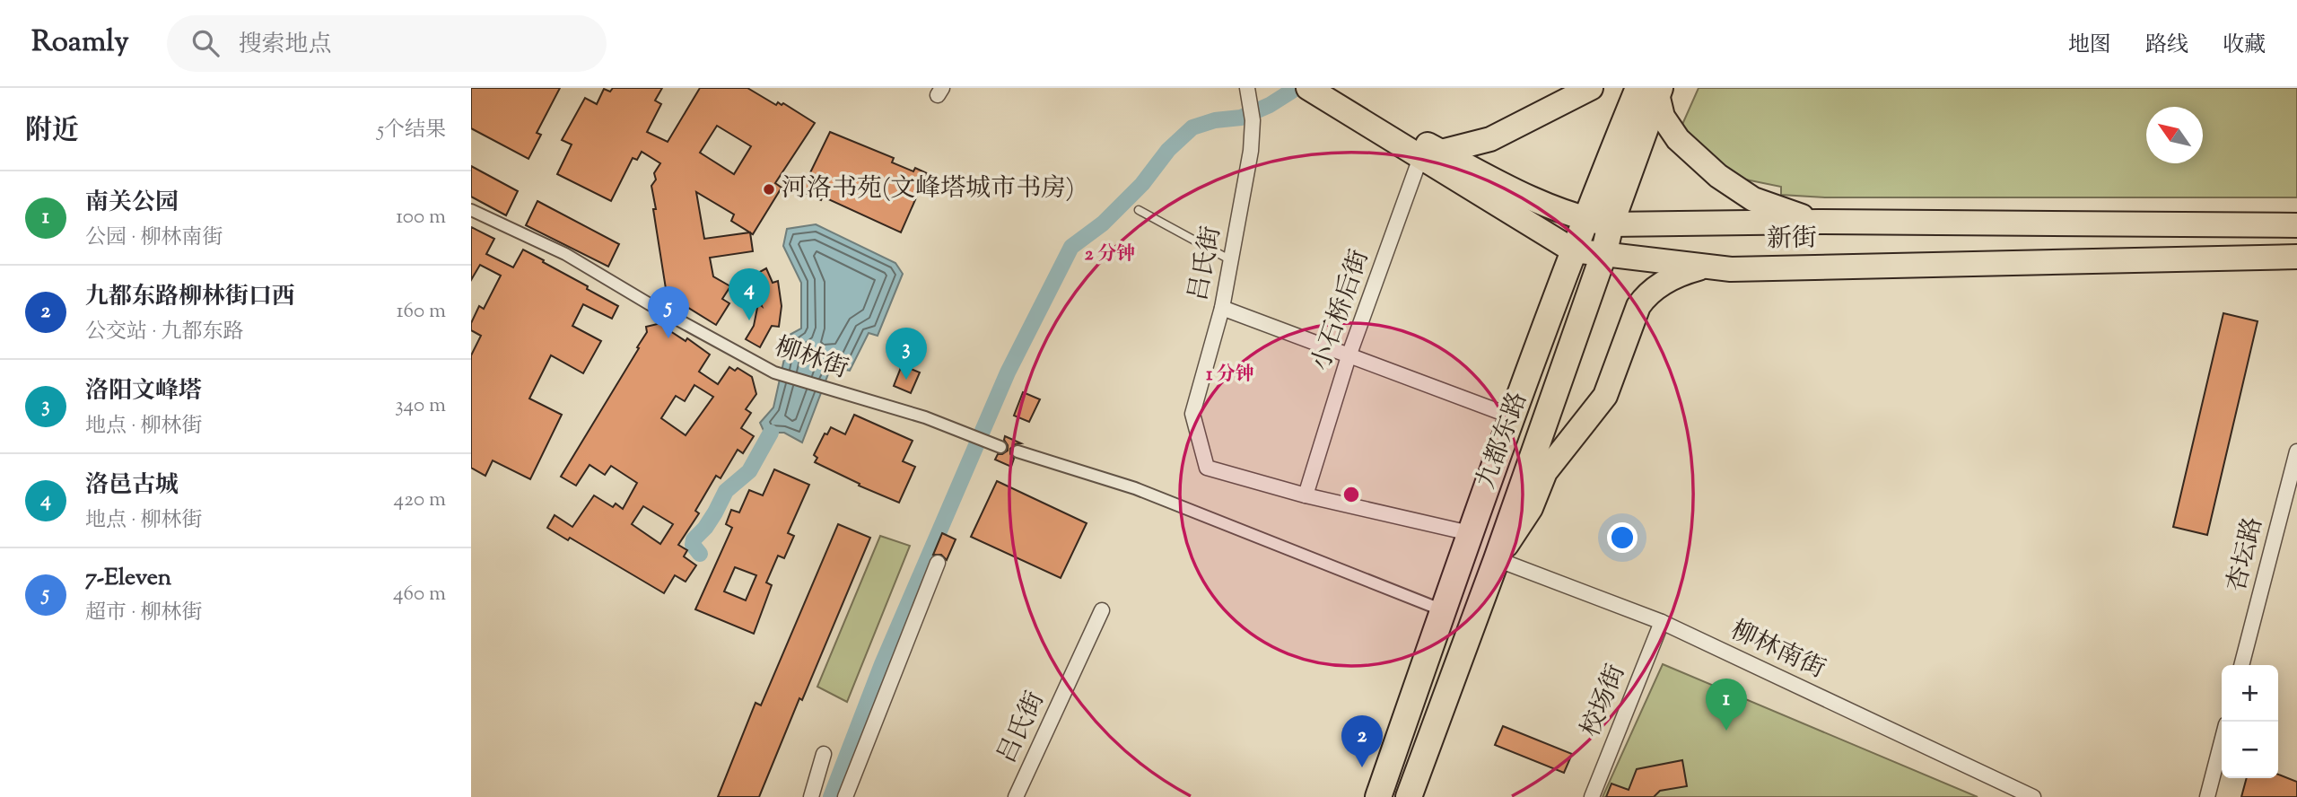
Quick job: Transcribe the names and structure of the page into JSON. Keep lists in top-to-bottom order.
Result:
{
  "streets": {
    "highway": ["九都东路"],
    "main road": ["新街"],
    "street": [
      "吕氏街",
      "小石桥后街",
      "柳林街",
      "杏坛路",
      "柳林南街",
      "校场街"
    ]
  },
  "crossings": [
    ["新街", "小石桥后街"],
    ["新街", "九都东路"],
    ["吕氏街", "小石桥后街"],
    ["九都东路", "柳林南街"],
    ["柳林南街", "校场街"]
  ],
  "places": ["河洛书苑(文峰塔城市书房)"],
  "north": "top left",
  "page": {
    "header": "Roamly",
    "search": "搜索地点",
    "nav": ["地图", "路线", "收藏"],
    "heading": ["附近", "5个结果"],
    "list": [
      {
        "mark": "1",
        "name": "南关公园",
        "note": "公园 · 柳林南街",
        "value": "100 m"
      },
      {
        "mark": "2",
        "name": "九都东路柳林街口西",
        "note": "公交站 · 九都东路",
        "value": "160 m"
      },
      {
        "mark": "3",
        "name": "洛阳文峰塔",
        "note": "地点 · 柳林街",
        "value": "340 m"
      },
      {
        "mark": "4",
        "name": "洛邑古城",
        "note": "地点 · 柳林街",
        "value": "420 m"
      },
      {
        "mark": "5",
        "name": "7-Eleven",
        "note": "超市 · 柳林街",
        "value": "460 m"
      }
    ],
    "pins": [
      "4",
      "5",
      "3",
      "1",
      "2"
    ],
    "map_buttons": ["+", "−"]
  },
  "rings": ["2 分钟", "1 分钟"]
}
